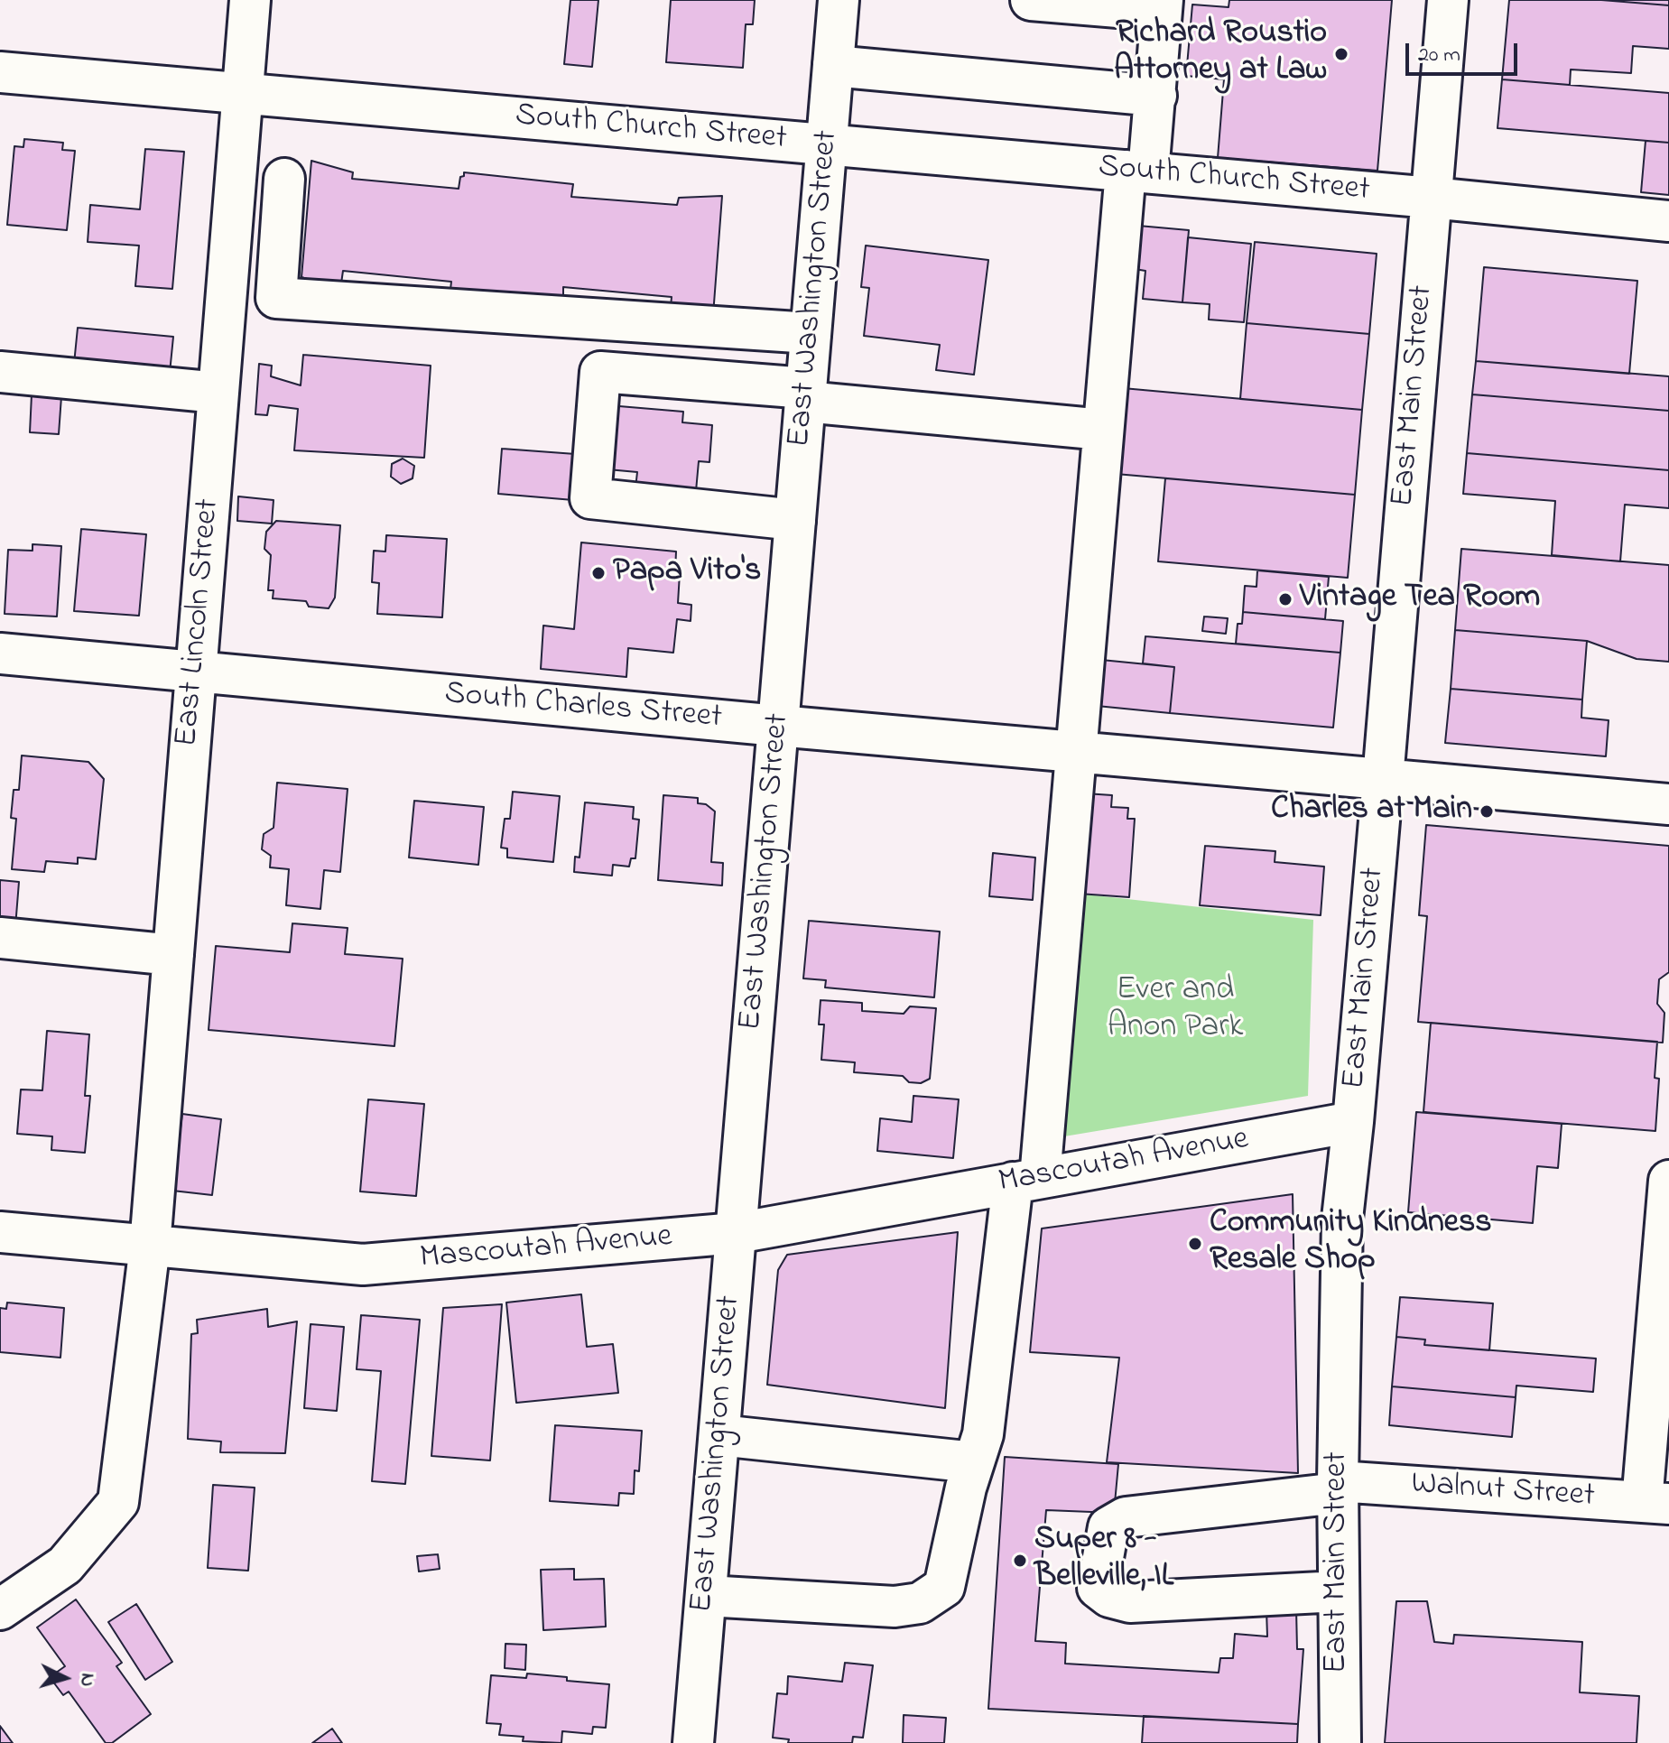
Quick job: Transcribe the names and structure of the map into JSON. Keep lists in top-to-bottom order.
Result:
{
  "streets": {
    "street": [
      "South Church Street",
      "East Washington Street",
      "East Main Street",
      "East Lincoln Street",
      "South Charles Street",
      "Mascoutah Avenue",
      "Walnut Street"
    ]
  },
  "crossings": [
    ["South Church Street", "East Washington Street"],
    ["South Church Street", "East Main Street"],
    ["South Church Street", "East Lincoln Street"],
    ["East Washington Street", "South Charles Street"],
    ["East Washington Street", "Mascoutah Avenue"],
    ["East Main Street", "South Charles Street"],
    ["East Main Street", "Mascoutah Avenue"],
    ["East Main Street", "Walnut Street"],
    ["East Lincoln Street", "South Charles Street"],
    ["East Lincoln Street", "Mascoutah Avenue"]
  ],
  "parks": ["Ever and Anon Park"],
  "places": [
    "Richard Roustio Attorney at Law",
    "Papa Vito's",
    "Vintage Tea Room",
    "Charles at Main",
    "Community Kindness Resale Shop",
    "Super 8 - Belleville, IL"
  ],
  "scale_bar": "20 m",
  "north": "right"
}
